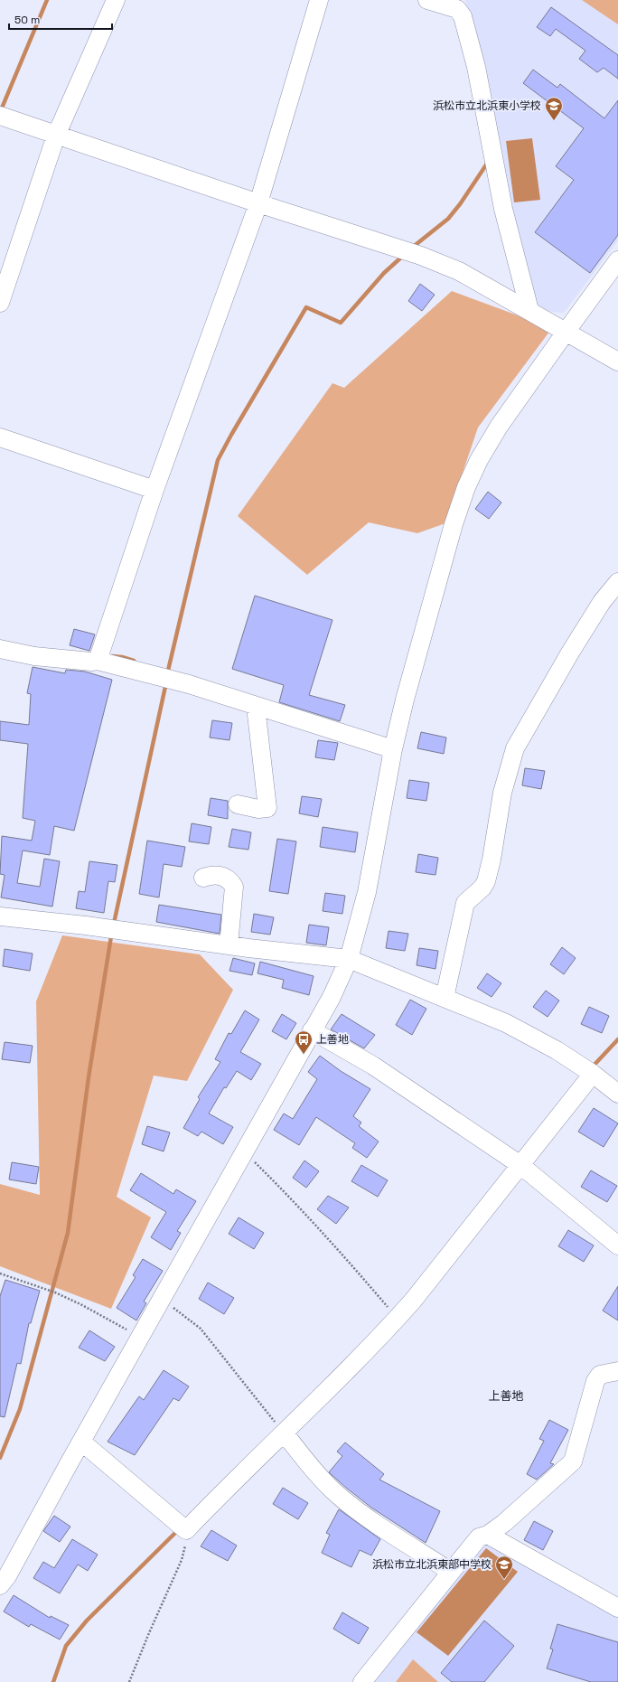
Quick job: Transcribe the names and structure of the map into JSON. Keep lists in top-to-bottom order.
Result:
{
  "districts": ["上善地"],
  "places": {
    "school or university": ["浜松市立北浜東小学校", "浜松市立北浜東部中学校"],
    "bus stop": ["上善地"]
  },
  "scale_bar": "50 m"
}
